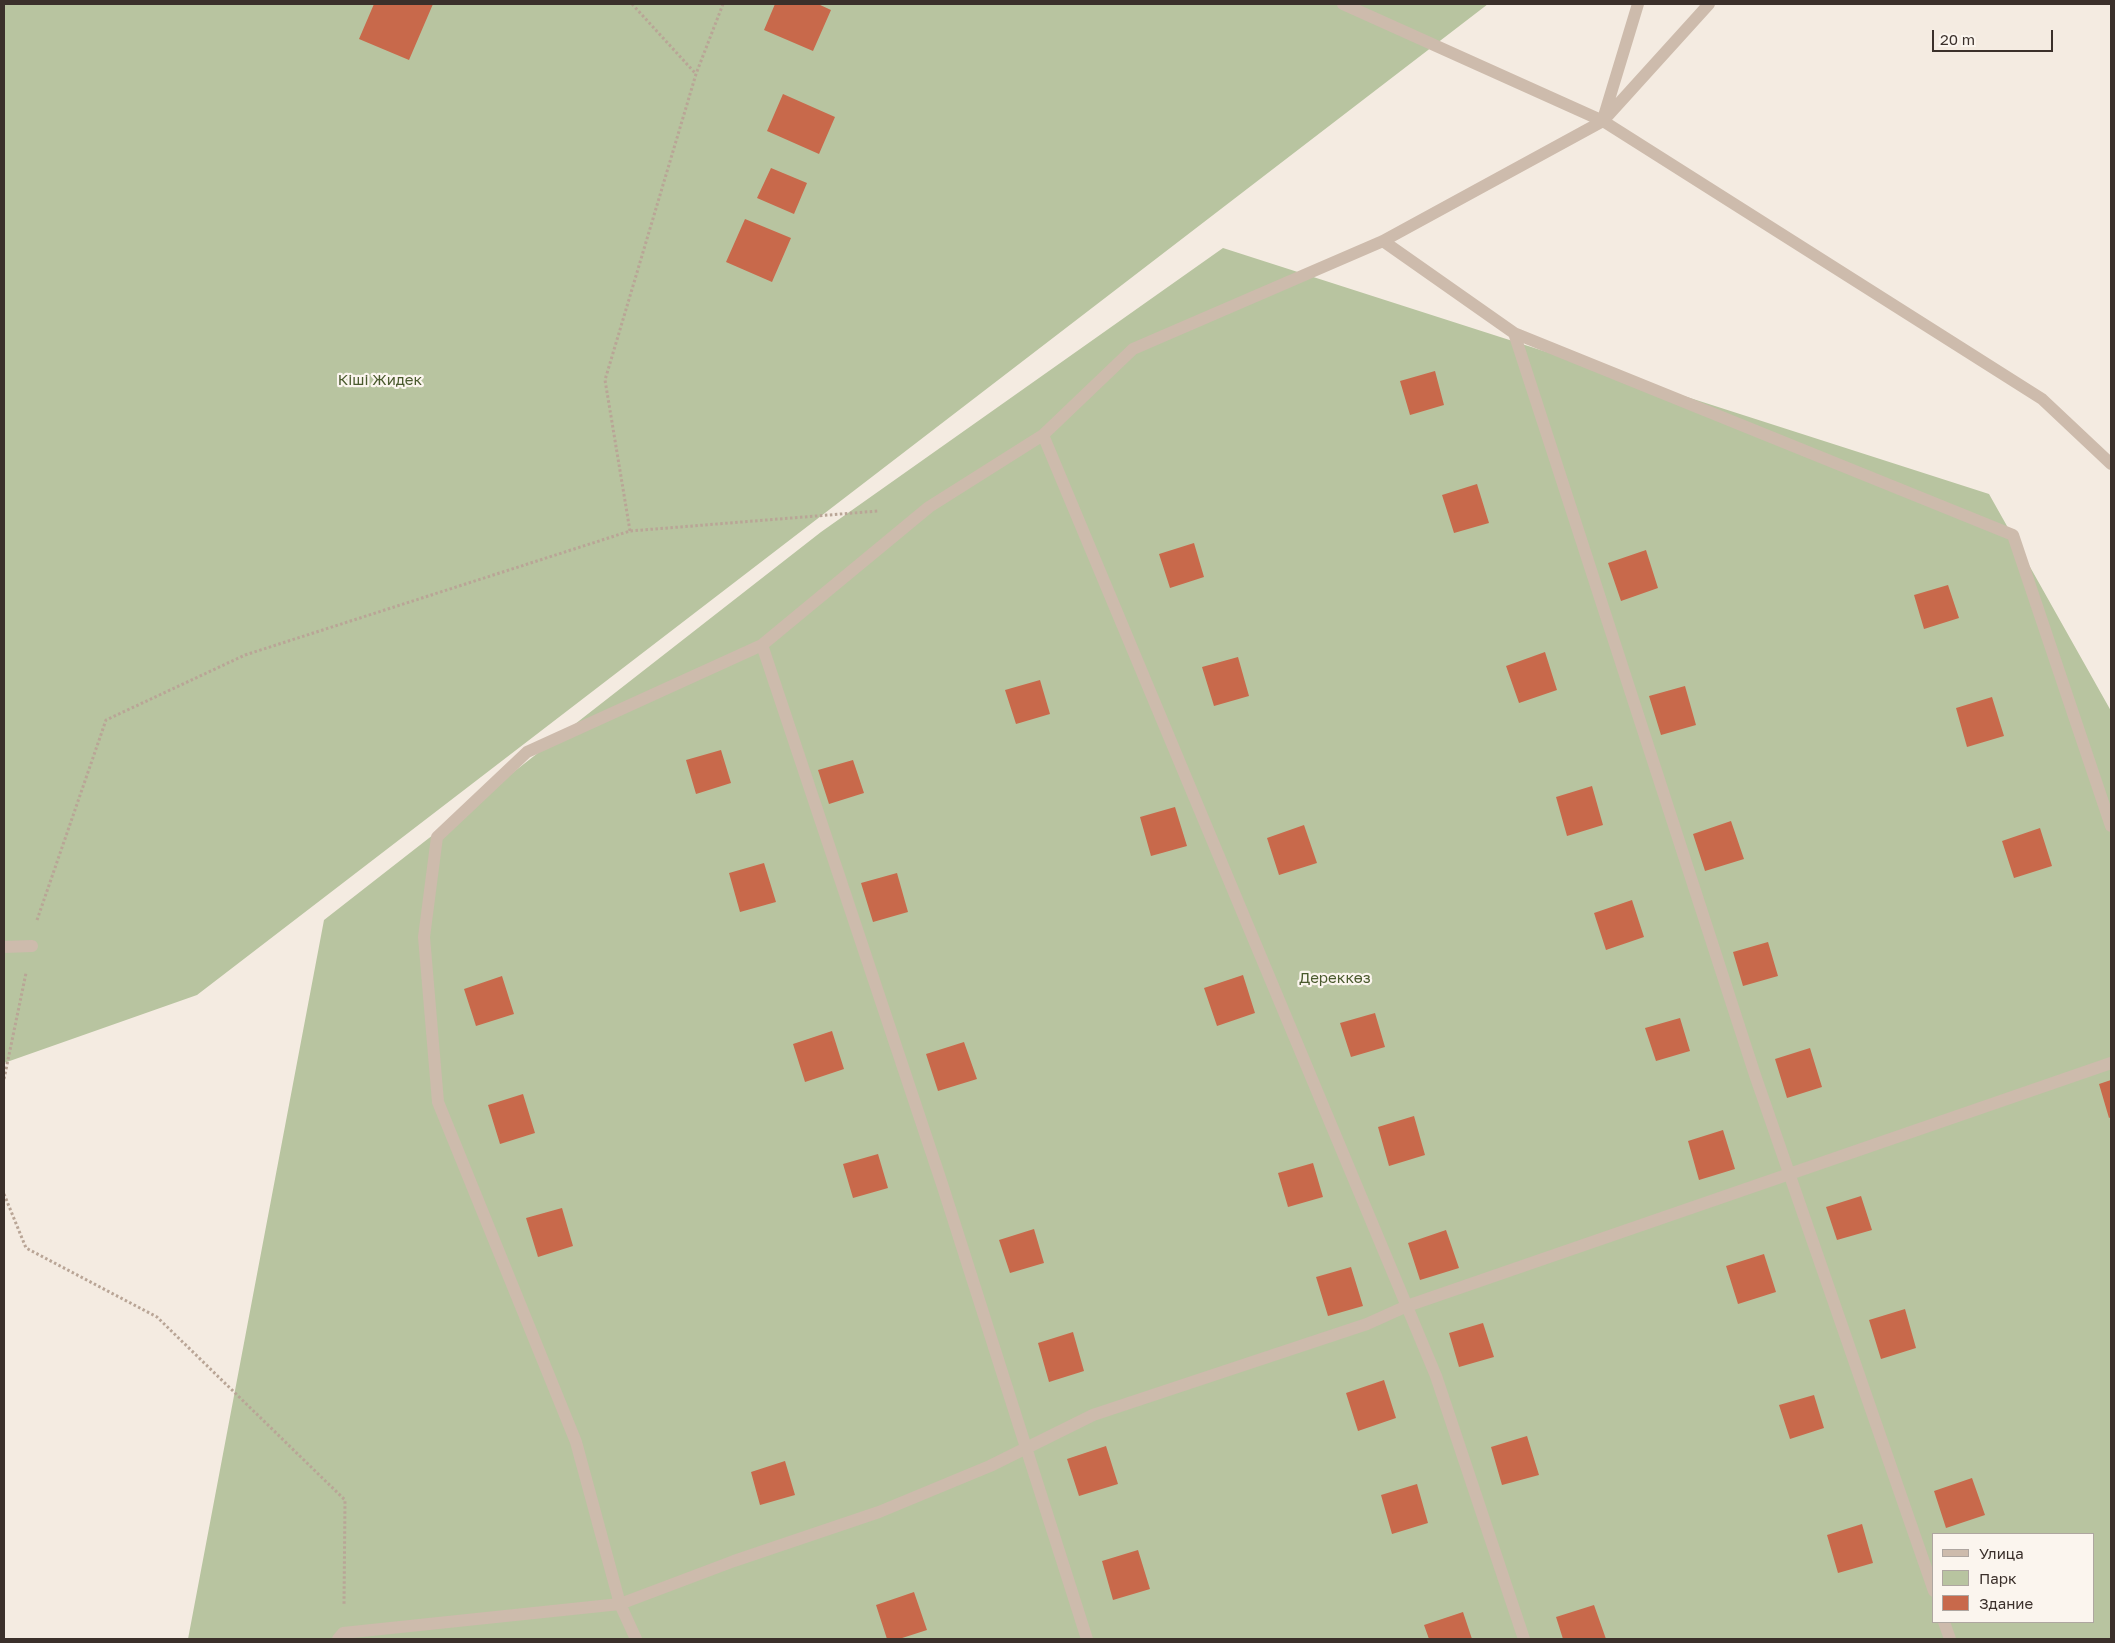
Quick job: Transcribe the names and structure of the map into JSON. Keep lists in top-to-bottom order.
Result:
{
  "parks": ["Кіші Жидек", "Дереккөз"],
  "legend": ["Улица", "Парк", "Здание"],
  "scale_bar": "20 m"
}
